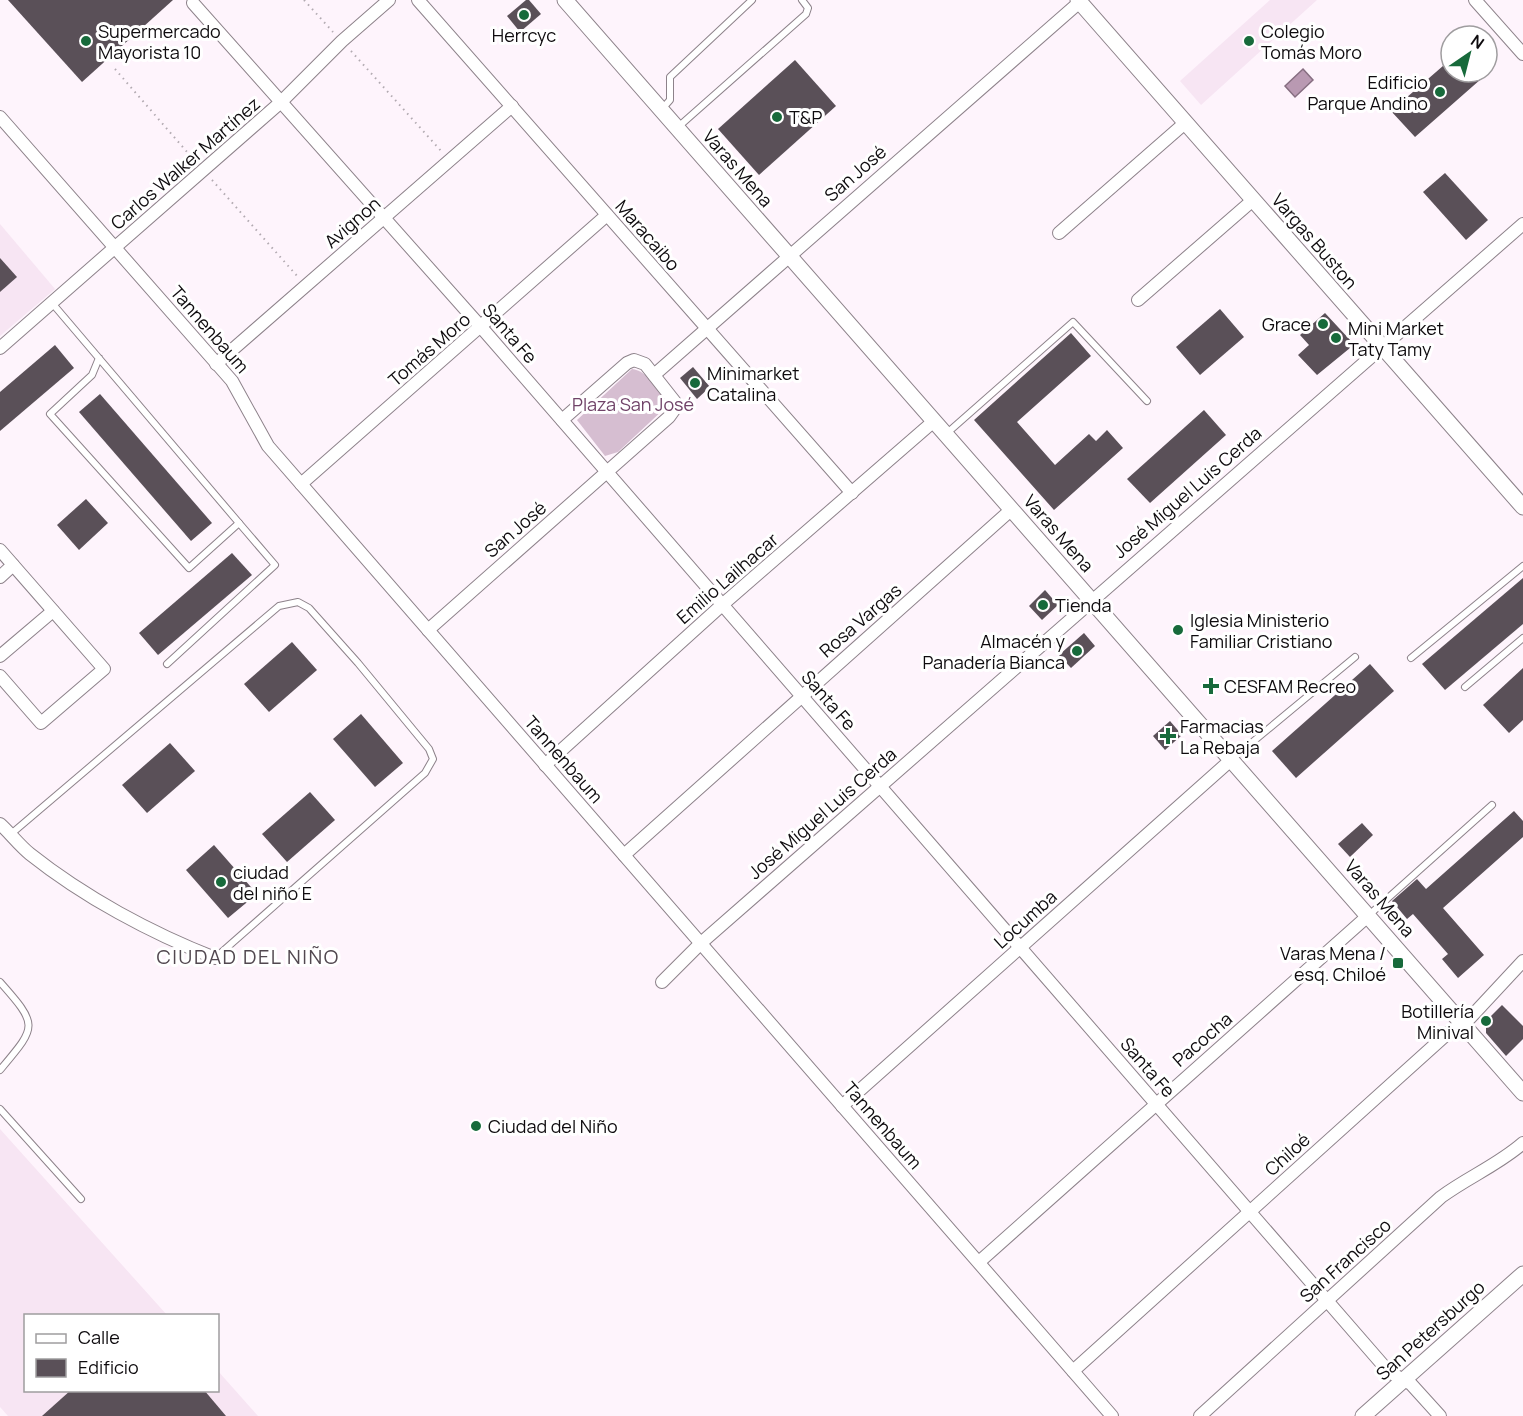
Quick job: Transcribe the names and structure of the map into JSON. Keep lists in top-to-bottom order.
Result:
{
  "streets": {
    "street": [
      "Carlos Walker Martínez",
      "Varas Mena",
      "San José",
      "Avignon",
      "Maracaibo",
      "Vargas Buston",
      "Tannenbaum",
      "Santa Fe",
      "Tomás Moro",
      "José Miguel Luis Cerda",
      "Emilio Lailhacar",
      "Rosa Vargas",
      "Locumba",
      "Pacocha",
      "Chiloé",
      "San Francisco",
      "San Petersburgo"
    ]
  },
  "crossings": [
    ["Carlos Walker Martínez", "Tannenbaum"],
    ["Carlos Walker Martínez", "Santa Fe"],
    ["Varas Mena", "San José"],
    ["Varas Mena", "José Miguel Luis Cerda"],
    ["Varas Mena", "Emilio Lailhacar"],
    ["Varas Mena", "Rosa Vargas"],
    ["Varas Mena", "Locumba"],
    ["Varas Mena", "Pacocha"],
    ["Varas Mena", "Chiloé"],
    ["San José", "Maracaibo"],
    ["San José", "Vargas Buston"],
    ["San José", "Tannenbaum"],
    ["San José", "Santa Fe"],
    ["Avignon", "Maracaibo"],
    ["Avignon", "Tannenbaum"],
    ["Avignon", "Santa Fe"],
    ["Maracaibo", "Tomás Moro"],
    ["Maracaibo", "Emilio Lailhacar"],
    ["Vargas Buston", "José Miguel Luis Cerda"],
    ["Tannenbaum", "Tomás Moro"],
    ["Tannenbaum", "José Miguel Luis Cerda"],
    ["Tannenbaum", "Emilio Lailhacar"],
    ["Tannenbaum", "Rosa Vargas"],
    ["Tannenbaum", "Locumba"],
    ["Tannenbaum", "Pacocha"],
    ["Tannenbaum", "Chiloé"],
    ["Santa Fe", "Tomás Moro"],
    ["Santa Fe", "José Miguel Luis Cerda"],
    ["Santa Fe", "Emilio Lailhacar"],
    ["Santa Fe", "Rosa Vargas"],
    ["Santa Fe", "Locumba"],
    ["Santa Fe", "Pacocha"],
    ["Santa Fe", "Chiloé"],
    ["Santa Fe", "San Francisco"],
    ["Santa Fe", "San Petersburgo"]
  ],
  "districts": ["CIUDAD DEL NIÑO"],
  "parks": ["Plaza San José"],
  "places": {
    "other": [
      "Herrcyc",
      "Supermercado Mayorista 10",
      "Colegio Tomás Moro",
      "Edificio Parque Andino",
      "T&P",
      "Grace",
      "Mini Market Taty Tamy",
      "Minimarket Catalina",
      "Tienda",
      "Iglesia Ministerio Familiar Cristiano",
      "Almacén y Panadería Bianca",
      "ciudad del niño E",
      "Botillería Minival",
      "Ciudad del Niño"
    ],
    "health": ["CESFAM Recreo", "Farmacias La Rebaja"],
    "transit": ["Varas Mena / esq. Chiloé"]
  },
  "legend": ["Calle", "Edificio"],
  "north": "top right"
}
